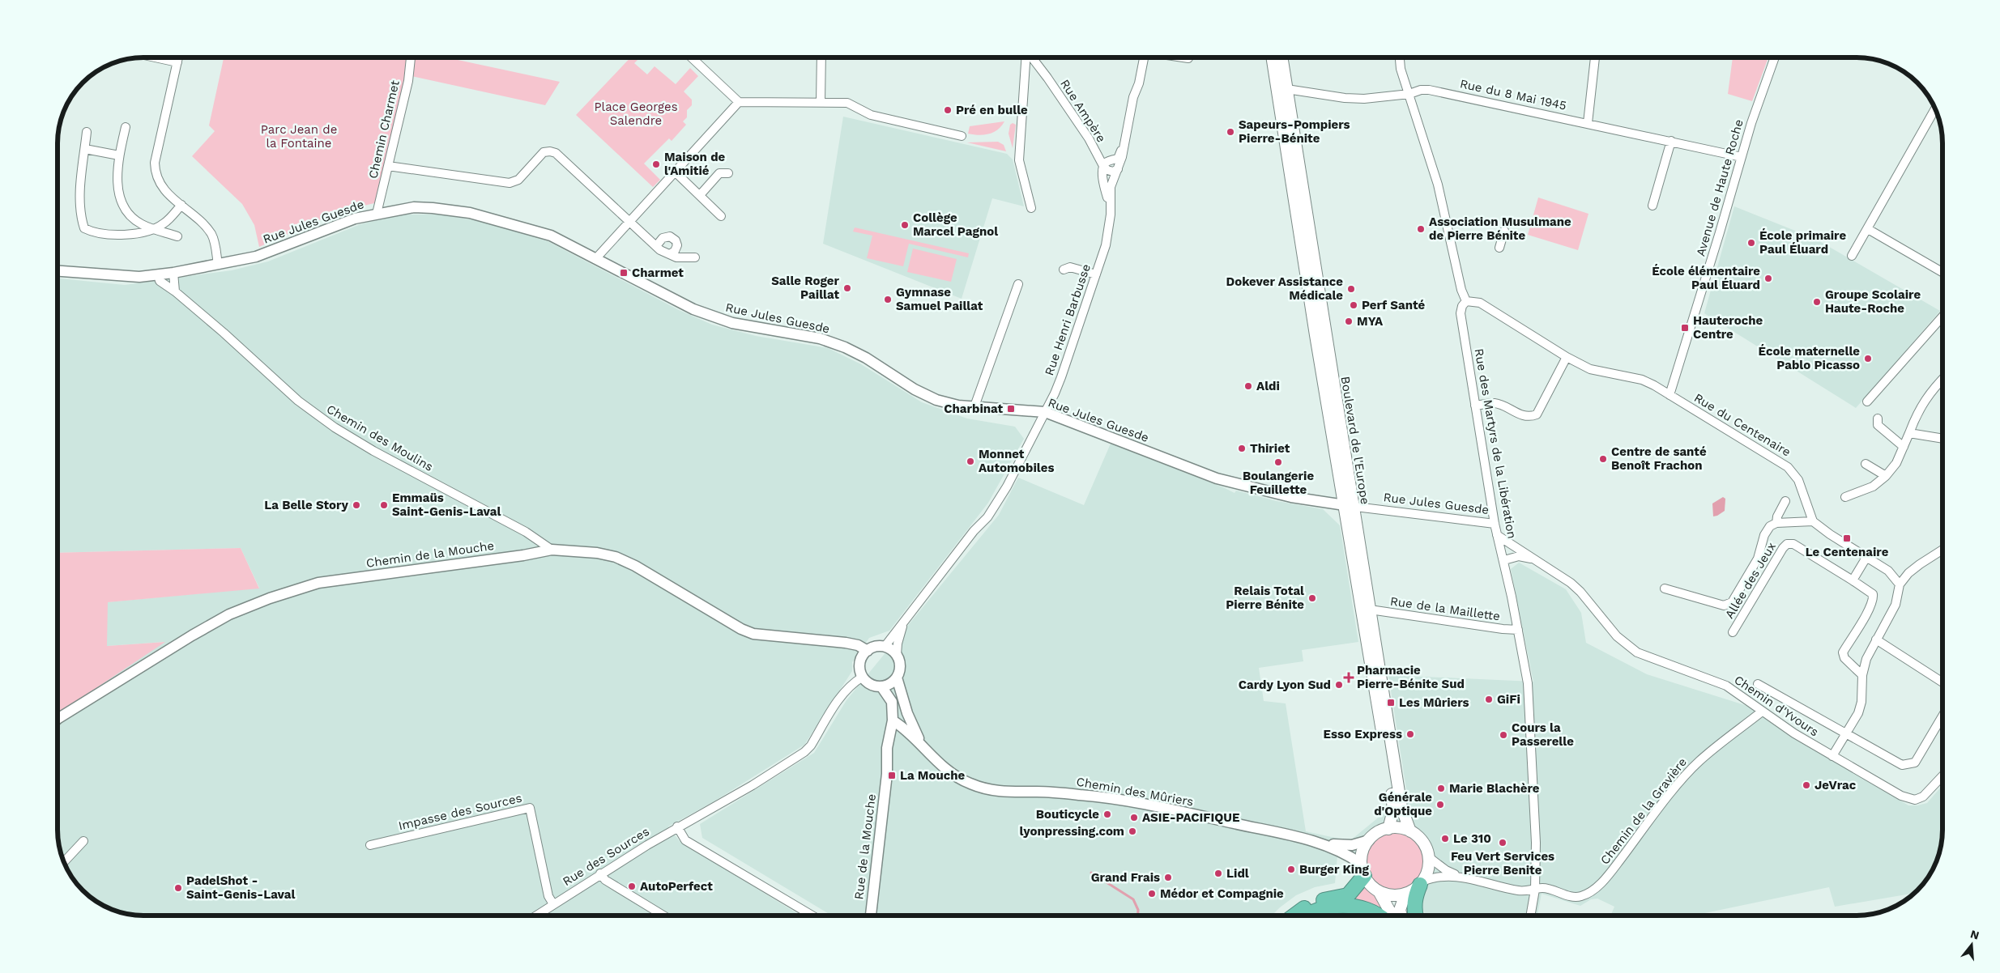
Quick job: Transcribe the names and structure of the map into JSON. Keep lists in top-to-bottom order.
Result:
{
  "streets": {
    "main road": ["Boulevard de l'Europe"],
    "street": [
      "Rue du 8 Mai 1945",
      "Rue Ampère",
      "Chemin Charmet",
      "Avenue de Haute Roche",
      "Rue Jules Guesde",
      "Rue Henri Barbusse",
      "Rue du Centenaire",
      "Chemin des Moulins",
      "Rue des Martyrs de la Libération",
      "Chemin de la Mouche",
      "Allée des Jeux",
      "Rue de la Maillette",
      "Chemin d'Yvours",
      "Chemin des Mûriers",
      "Chemin de la Gravière",
      "Impasse des Sources",
      "Rue de la Mouche",
      "Rue des Sources"
    ]
  },
  "crossings": [
    ["Rue du 8 Mai 1945", "Avenue de Haute Roche"],
    ["Rue du 8 Mai 1945", "Boulevard de l'Europe"],
    ["Rue Ampère", "Rue Henri Barbusse"],
    ["Chemin Charmet", "Rue Jules Guesde"],
    ["Avenue de Haute Roche", "Rue du Centenaire"],
    ["Rue Jules Guesde", "Rue Henri Barbusse"],
    ["Rue Jules Guesde", "Chemin des Moulins"],
    ["Rue Jules Guesde", "Boulevard de l'Europe"],
    ["Rue Jules Guesde", "Rue des Martyrs de la Libération"],
    ["Rue Henri Barbusse", "Chemin de la Mouche"],
    ["Rue Henri Barbusse", "Chemin des Mûriers"],
    ["Rue Henri Barbusse", "Rue de la Mouche"],
    ["Rue Henri Barbusse", "Rue des Sources"],
    ["Chemin des Moulins", "Chemin de la Mouche"],
    ["Boulevard de l'Europe", "Rue de la Maillette"],
    ["Boulevard de l'Europe", "Chemin des Mûriers"],
    ["Rue des Martyrs de la Libération", "Rue de la Maillette"],
    ["Rue des Martyrs de la Libération", "Chemin d'Yvours"],
    ["Rue des Martyrs de la Libération", "Chemin de la Gravière"],
    ["Chemin de la Mouche", "Chemin des Mûriers"],
    ["Chemin de la Mouche", "Rue de la Mouche"],
    ["Chemin de la Mouche", "Rue des Sources"],
    ["Chemin d'Yvours", "Chemin de la Gravière"],
    ["Chemin des Mûriers", "Rue de la Mouche"],
    ["Chemin des Mûriers", "Rue des Sources"],
    ["Impasse des Sources", "Rue des Sources"],
    ["Rue de la Mouche", "Rue des Sources"]
  ],
  "parks": ["Place Georges Salendre", "Parc Jean de la Fontaine"],
  "places": {
    "other": [
      "Pré en bulle",
      "Sapeurs-Pompiers Pierre-Bénite",
      "Maison de l'Amitié",
      "Collège Marcel Pagnol",
      "Association Musulmane de Pierre Bénite",
      "École primaire Paul Éluard",
      "École élémentaire Paul Éluard",
      "Salle Roger Paillat",
      "Dokever Assistance Médicale",
      "Gymnase Samuel Paillat",
      "Groupe Scolaire Haute-Roche",
      "Perf Santé",
      "MYA",
      "École maternelle Pablo Picasso",
      "Aldi",
      "Thiriet",
      "Centre de santé Benoît Frachon",
      "Monnet Automobiles",
      "Boulangerie Feuillette",
      "La Belle Story",
      "Emmaüs Saint-Genis-Laval",
      "Relais Total Pierre Bénite",
      "Cardy Lyon Sud",
      "GiFi",
      "Esso Express",
      "Cours la Passerelle",
      "JeVrac",
      "Marie Blachère",
      "Générale d'Optique",
      "Bouticycle",
      "ASIE-PACIFIQUE",
      "lyonpressing.com",
      "Le 310",
      "Feu Vert Services Pierre Benite",
      "Burger King",
      "Lidl",
      "Grand Frais",
      "AutoPerfect",
      "PadelShot - Saint-Genis-Laval",
      "Médor et Compagnie"
    ],
    "transit": [
      "Charmet",
      "Hauteroche Centre",
      "Charbinat",
      "Le Centenaire",
      "Les Mûriers",
      "La Mouche"
    ],
    "health": ["Pharmacie Pierre-Bénite Sud"]
  },
  "north": "top"
}
